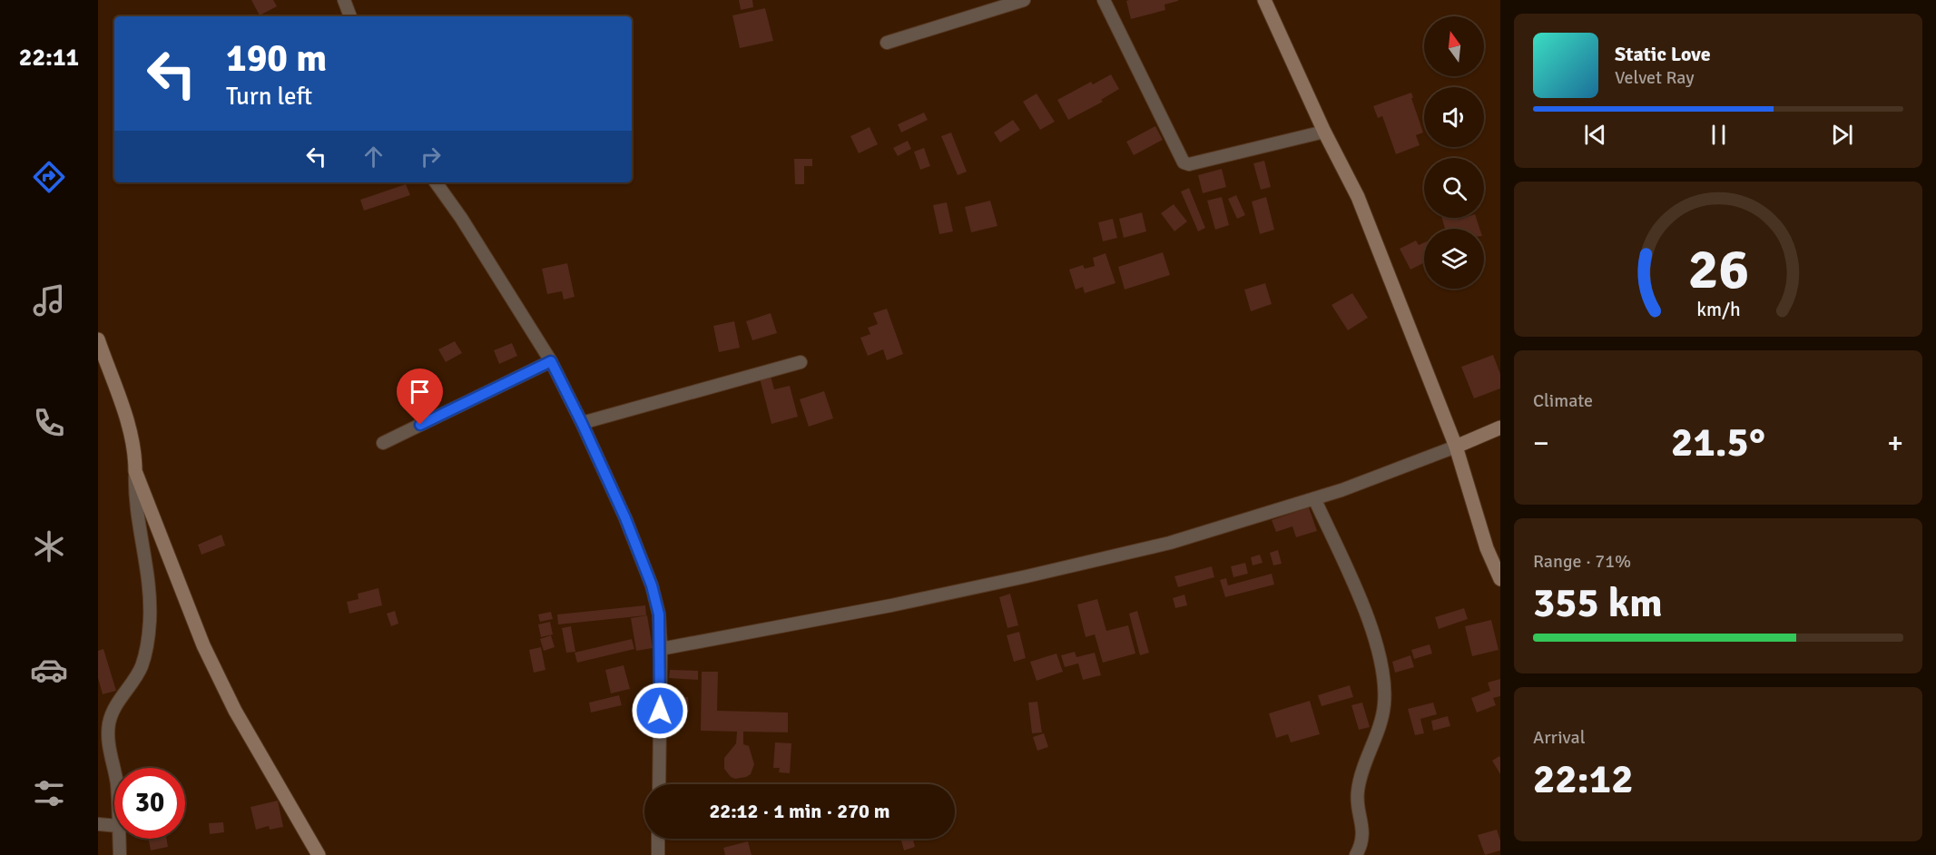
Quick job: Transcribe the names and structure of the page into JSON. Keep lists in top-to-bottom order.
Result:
{
  "north": "top",
  "page": {
    "tabs": "22:11",
    "turn": ["190 m", "Turn left"],
    "song": ["Static Love", "Velvet Ray"],
    "tile": [
      "Climate",
      ["Range · 71%", "355 km"],
      ["Arrival", "22:12"]
    ],
    "heat": ["−", "21.5°", "+"],
    "limit": "30",
    "trip": "22:12 · 1 min · 270 m",
    "gauge": ["26", "km/h"]
  }
}
